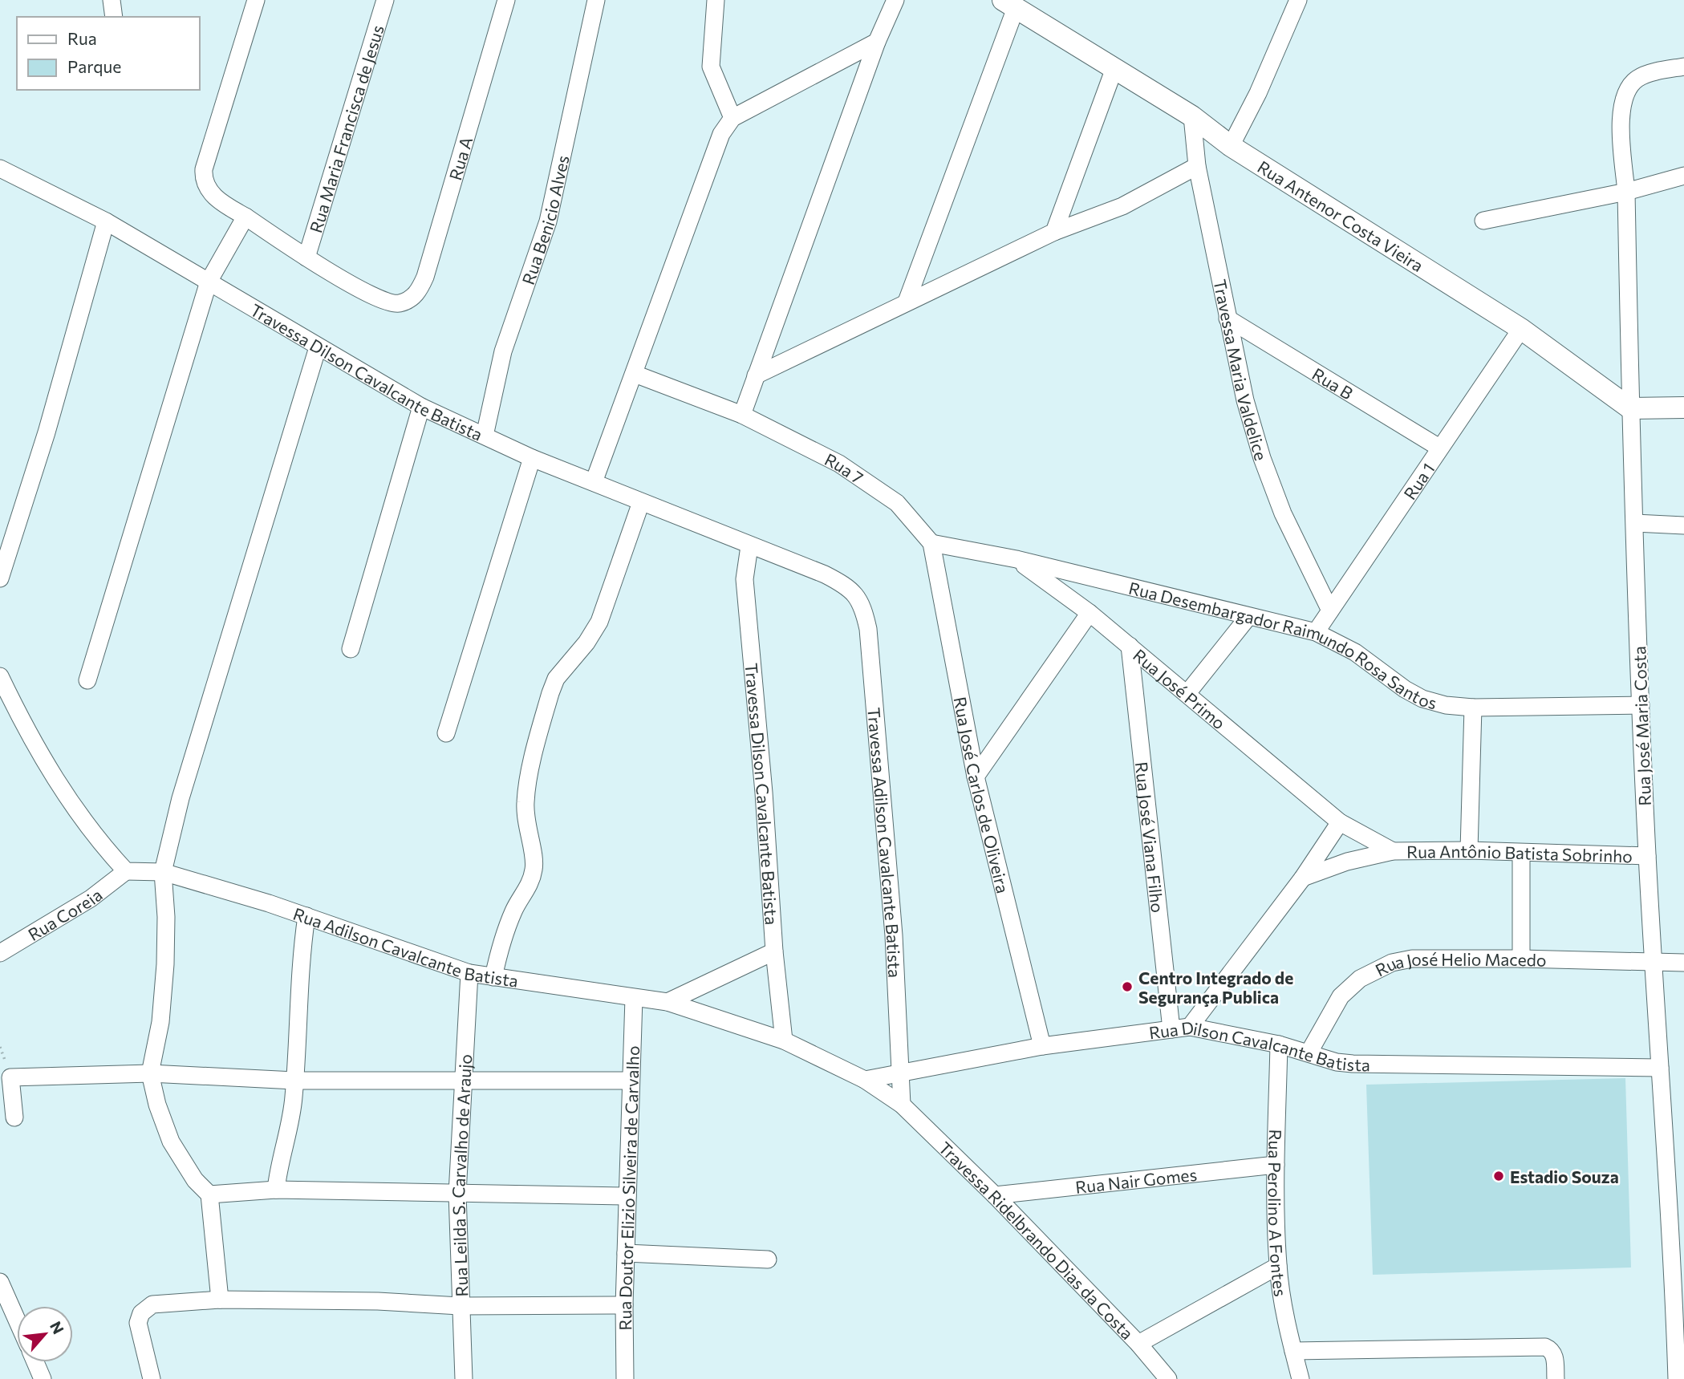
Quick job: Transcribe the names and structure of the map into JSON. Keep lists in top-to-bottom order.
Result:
{
  "streets": {
    "main road": ["Rua Antenor Costa Vieira"],
    "street": [
      "Rua Maria Francisca de Jesus",
      "Rua A",
      "Rua Benicio Alves",
      "Travessa Maria Valdelice",
      "Travessa Dilson Cavalcante Batista",
      "Rua B",
      "Rua 7",
      "Rua 1",
      "Rua Desembargador Raimundo Rosa Santos",
      "Rua José Primo",
      "Rua José Maria Costa",
      "Rua José Carlos de Oliveira",
      "Rua José Viana Filho",
      "Travessa Adilson Cavalcante Batista",
      "Rua Antônio Batista Sobrinho",
      "Rua Coreia",
      "Rua Adilson Cavalcante Batista",
      "Rua José Helio Macedo",
      "Rua Dilson Cavalcante Batista",
      "Rua Leilda S. Carvalho de Araujo",
      "Rua Nair Gomes",
      "Rua Doutor Elizio Silveira de Carvalho",
      "Rua Perolino A Fontes",
      "Travessa Ridelbrando Dias da Costa"
    ]
  },
  "crossings": [
    ["Rua Maria Francisca de Jesus", "Rua A"],
    ["Rua Antenor Costa Vieira", "Travessa Maria Valdelice"],
    ["Rua Antenor Costa Vieira", "Rua 1"],
    ["Rua Antenor Costa Vieira", "Rua José Maria Costa"],
    ["Rua Benicio Alves", "Travessa Dilson Cavalcante Batista"],
    ["Travessa Maria Valdelice", "Rua B"],
    ["Travessa Maria Valdelice", "Rua 1"],
    ["Travessa Dilson Cavalcante Batista", "Travessa Adilson Cavalcante Batista"],
    ["Travessa Dilson Cavalcante Batista", "Rua Adilson Cavalcante Batista"],
    ["Rua B", "Rua 1"],
    ["Rua 7", "Rua Desembargador Raimundo Rosa Santos"],
    ["Rua 7", "Rua José Carlos de Oliveira"],
    ["Rua 1", "Rua Desembargador Raimundo Rosa Santos"],
    ["Rua Desembargador Raimundo Rosa Santos", "Rua José Primo"],
    ["Rua Desembargador Raimundo Rosa Santos", "Rua José Maria Costa"],
    ["Rua Desembargador Raimundo Rosa Santos", "Rua José Carlos de Oliveira"],
    ["Rua José Primo", "Rua José Viana Filho"],
    ["Rua José Primo", "Rua Antônio Batista Sobrinho"],
    ["Rua José Maria Costa", "Rua Antônio Batista Sobrinho"],
    ["Rua José Maria Costa", "Rua José Helio Macedo"],
    ["Rua José Maria Costa", "Rua Dilson Cavalcante Batista"],
    ["Rua José Carlos de Oliveira", "Rua Dilson Cavalcante Batista"],
    ["Rua José Viana Filho", "Rua Dilson Cavalcante Batista"],
    ["Travessa Adilson Cavalcante Batista", "Rua Adilson Cavalcante Batista"],
    ["Travessa Adilson Cavalcante Batista", "Rua Dilson Cavalcante Batista"],
    ["Travessa Adilson Cavalcante Batista", "Travessa Ridelbrando Dias da Costa"],
    ["Rua Coreia", "Rua Adilson Cavalcante Batista"],
    ["Rua Adilson Cavalcante Batista", "Rua Dilson Cavalcante Batista"],
    ["Rua Adilson Cavalcante Batista", "Rua Leilda S. Carvalho de Araujo"],
    ["Rua Adilson Cavalcante Batista", "Rua Doutor Elizio Silveira de Carvalho"],
    ["Rua Adilson Cavalcante Batista", "Travessa Ridelbrando Dias da Costa"],
    ["Rua José Helio Macedo", "Rua Dilson Cavalcante Batista"],
    ["Rua Dilson Cavalcante Batista", "Rua Perolino A Fontes"],
    ["Rua Nair Gomes", "Rua Perolino A Fontes"],
    ["Rua Nair Gomes", "Travessa Ridelbrando Dias da Costa"]
  ],
  "places": ["Centro Integrado de Segurança Publica", "Estadio Souza"],
  "legend": ["Rua", "Parque"],
  "north": "top right"
}
